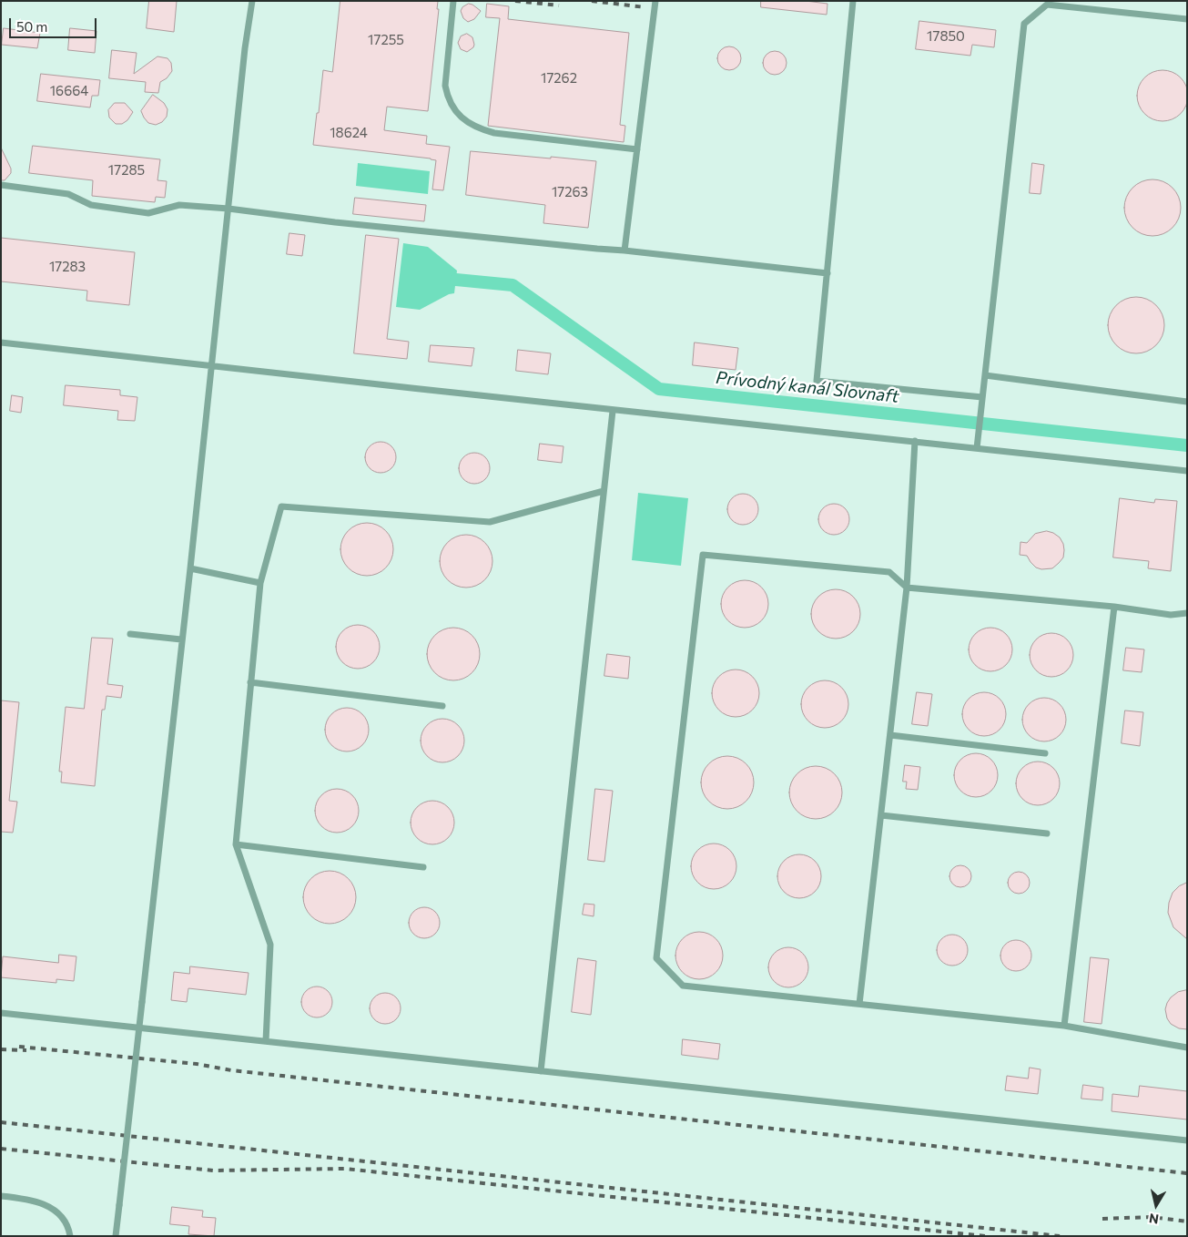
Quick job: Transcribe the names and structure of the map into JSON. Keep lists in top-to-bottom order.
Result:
{
  "water": ["Prívodný kanál Slovnaft"],
  "house_numbers": [
    "17850",
    "17255",
    "17262",
    "16664",
    "18624",
    "17285",
    "17263",
    "17283"
  ],
  "scale_bar": "50 m",
  "north": "bottom"
}
